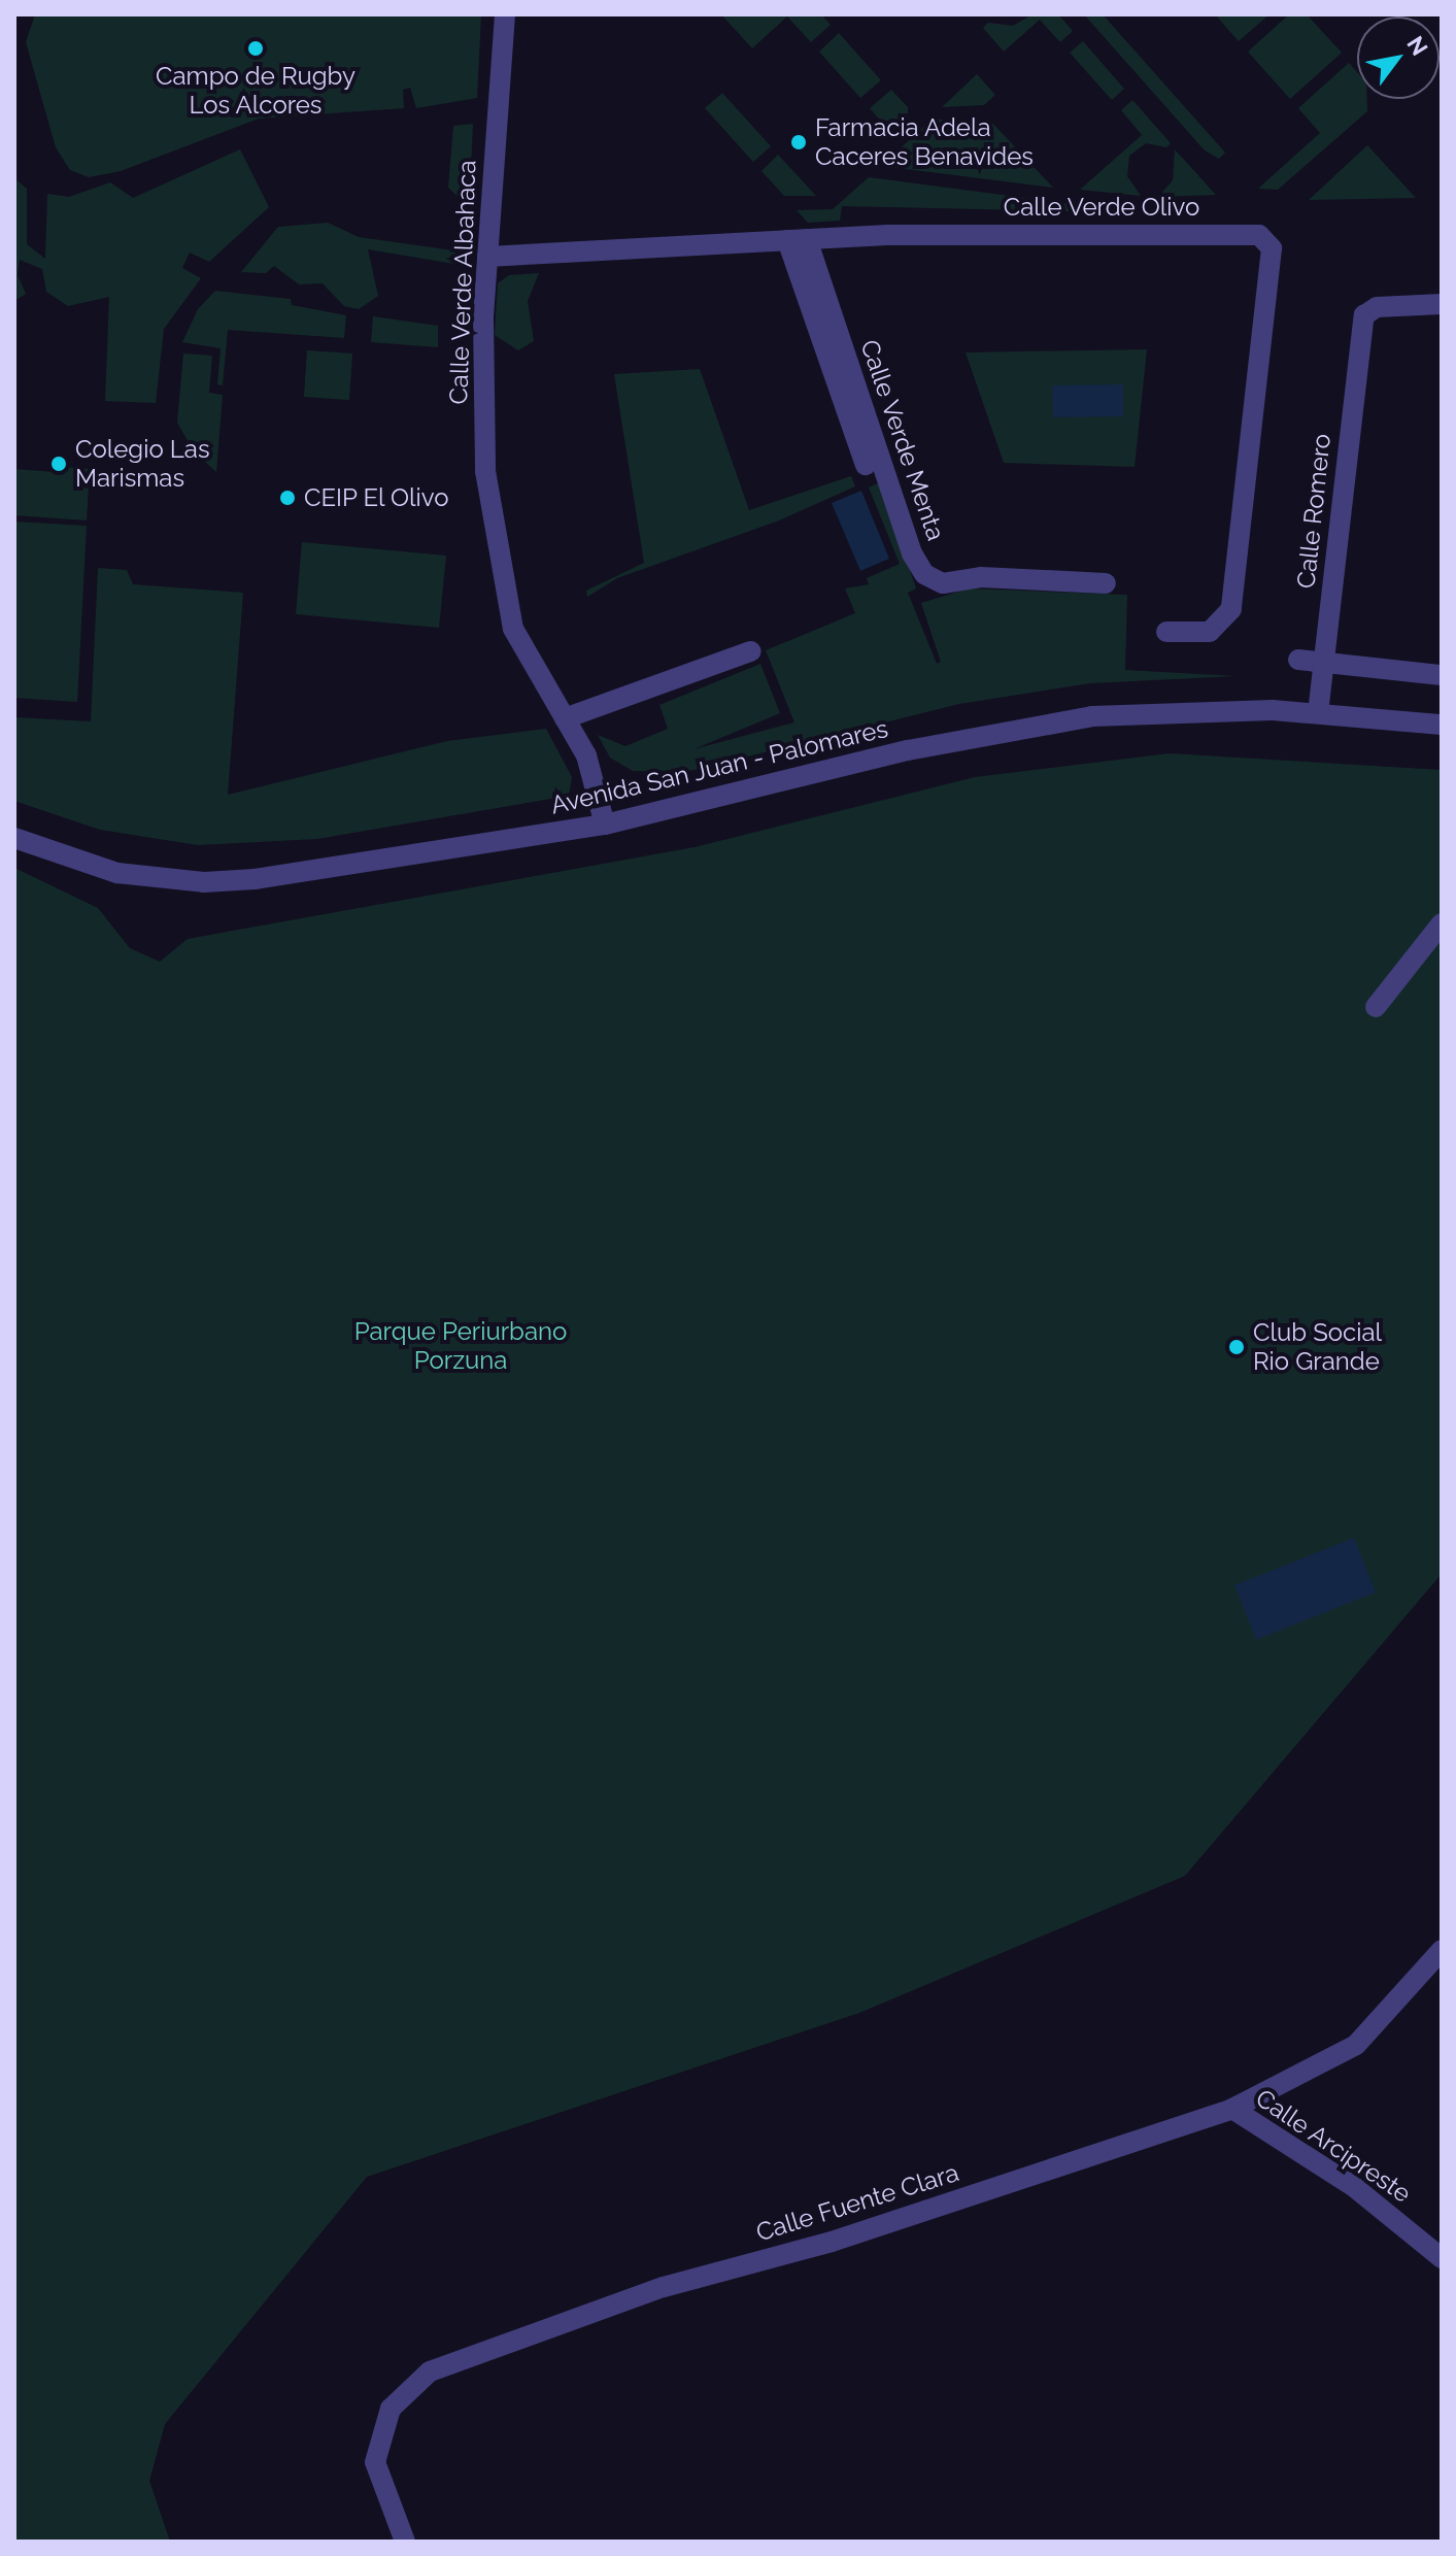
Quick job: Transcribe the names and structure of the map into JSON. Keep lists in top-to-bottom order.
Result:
{
  "streets": {
    "street": [
      "Calle Verde Olivo",
      "Calle Verde Albahaca",
      "Calle Verde Menta",
      "Calle Romero",
      "Avenida San Juan - Palomares",
      "Calle Arcipreste",
      "Calle Fuente Clara"
    ]
  },
  "crossings": [
    ["Calle Verde Olivo", "Calle Verde Albahaca"],
    ["Calle Verde Olivo", "Calle Verde Menta"],
    ["Calle Verde Albahaca", "Avenida San Juan - Palomares"],
    ["Calle Romero", "Avenida San Juan - Palomares"],
    ["Calle Arcipreste", "Calle Fuente Clara"]
  ],
  "parks": ["Parque Periurbano Porzuna"],
  "places": [
    "Campo de Rugby Los Alcores",
    "Farmacia Adela Caceres Benavides",
    "Colegio Las Marismas",
    "CEIP El Olivo",
    "Club Social Rio Grande"
  ],
  "north": "top right"
}
